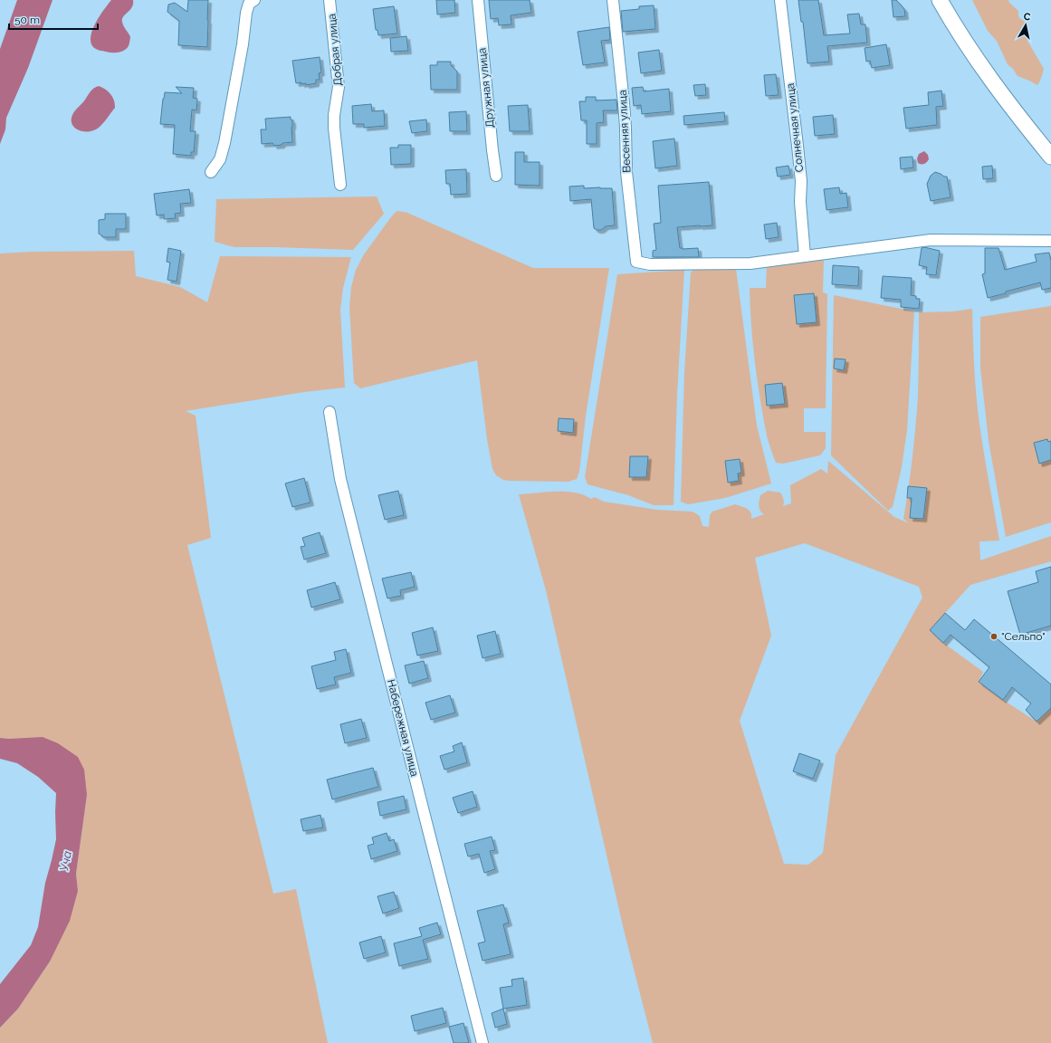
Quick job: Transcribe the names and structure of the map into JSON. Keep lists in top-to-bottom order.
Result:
{
  "streets": {
    "street": [
      "Добрая улица",
      "Дружная улица",
      "Солнечная улица",
      "Весенняя улица",
      "Набережная улица"
    ]
  },
  "crossings": [
    ["Солнечная улица", "Весенняя улица"]
  ],
  "water": ["Уча"],
  "places": ["\"Сельпо\""],
  "scale_bar": "50 m",
  "north": "top"
}
